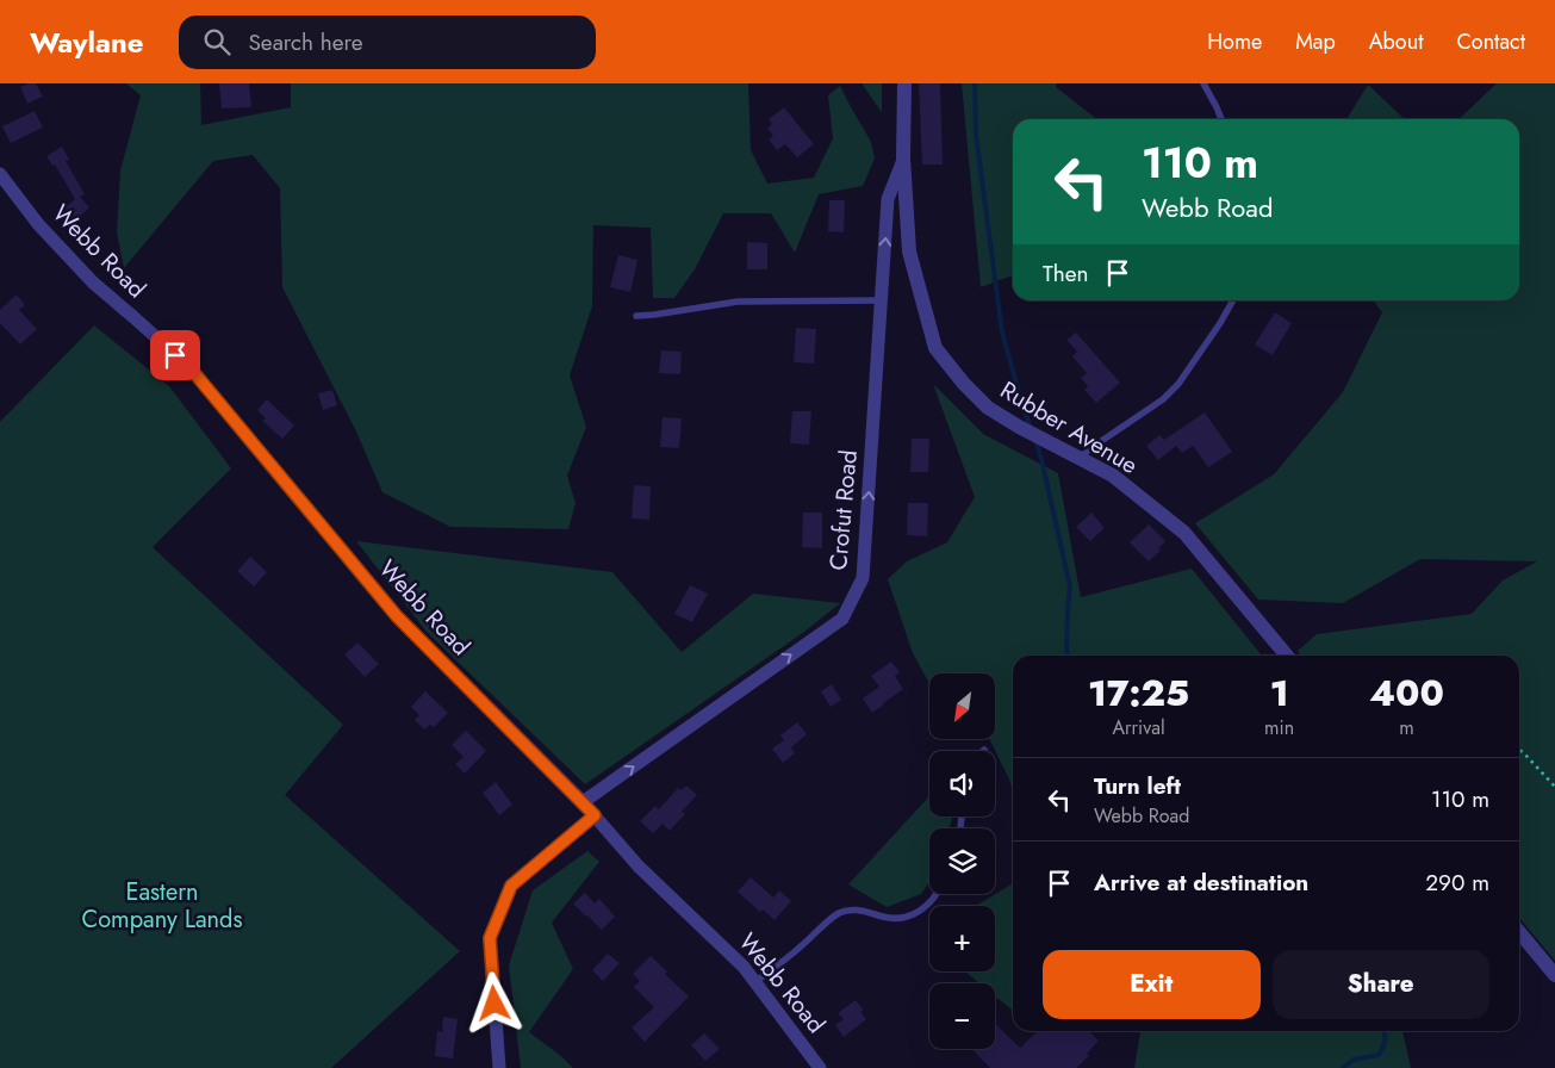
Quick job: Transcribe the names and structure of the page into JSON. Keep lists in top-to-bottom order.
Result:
{
  "streets": {
    "street": ["Webb Road", "Rubber Avenue", "Crofut Road"]
  },
  "crossings": [
    ["Webb Road", "Crofut Road"],
    ["Rubber Avenue", "Crofut Road"]
  ],
  "one_way": ["Crofut Road"],
  "parks": ["Eastern Company Lands"],
  "north": "bottom left",
  "page": {
    "header": "Waylane",
    "search": "Search here",
    "nav": [
      "Home",
      "Map",
      "About",
      "Contact"
    ],
    "turn": ["110 m", "Webb Road"],
    "then": "Then",
    "eta": [
      "17:25",
      "Arrival",
      "1",
      "min",
      "400",
      "m"
    ],
    "map_buttons": ["+", "−"],
    "list": [
      {
        "name": "Turn left",
        "note": "Webb Road",
        "value": "110 m"
      },
      {
        "name": "Arrive at destination",
        "value": "290 m"
      }
    ],
    "buttons": ["Exit", "Share"]
  }
}
